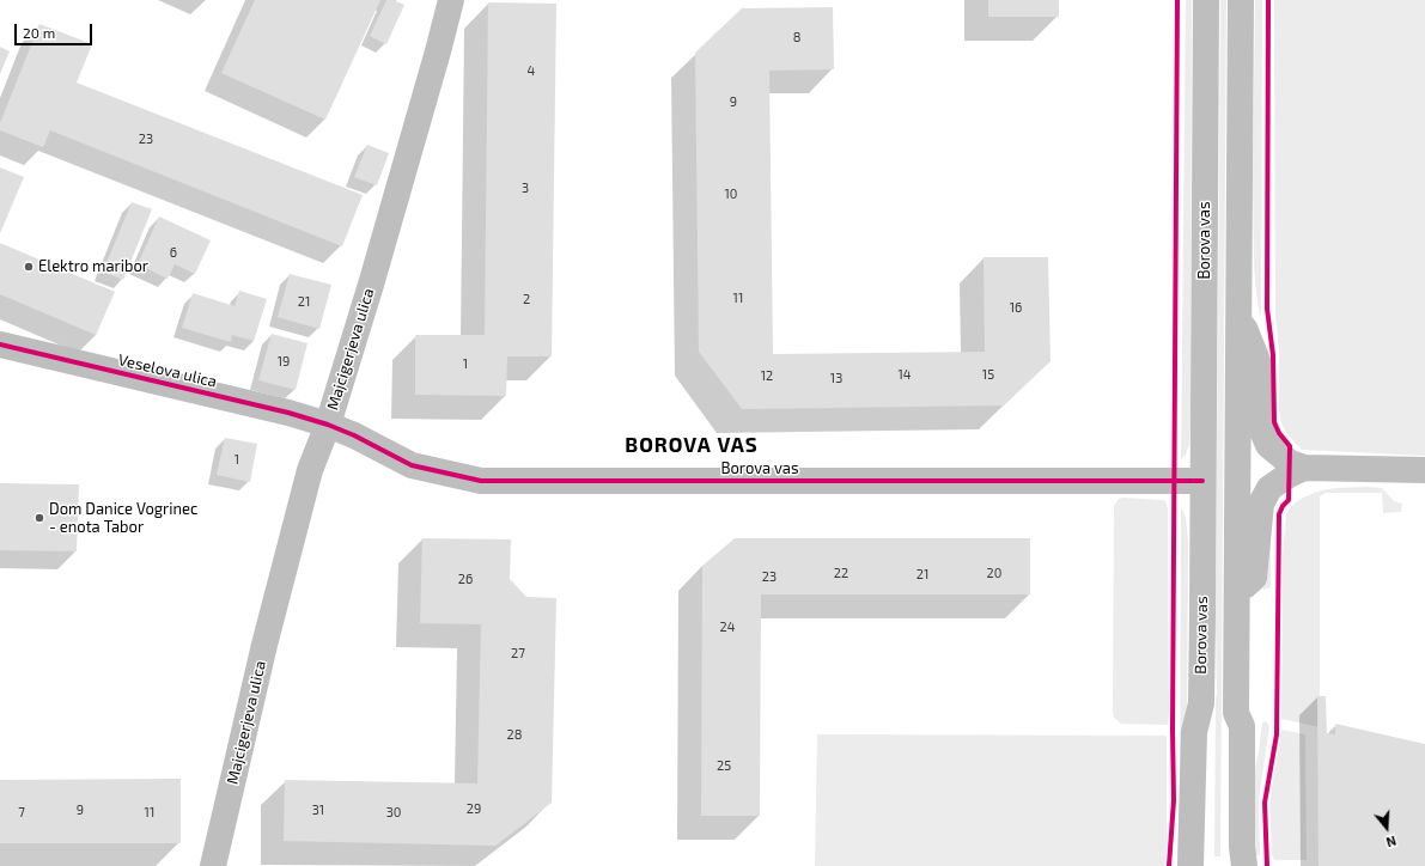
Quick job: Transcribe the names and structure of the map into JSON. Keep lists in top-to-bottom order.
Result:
{
  "streets": {
    "street": ["Borova vas", "Majcigerjeva ulica", "Veselova ulica"]
  },
  "crossings": [
    ["Borova vas", "Majcigerjeva ulica"],
    ["Borova vas", "Veselova ulica"],
    ["Majcigerjeva ulica", "Veselova ulica"]
  ],
  "districts": ["BOROVA VAS"],
  "places": ["Elektro maribor", "Dom Danice Vogrinec - enota Tabor"],
  "house_numbers": [
    "8",
    "4",
    "9",
    "23",
    "3",
    "10",
    "6",
    "11",
    "2",
    "21",
    "16",
    "19",
    "1",
    "14",
    "15",
    "12",
    "13",
    "1",
    "22",
    "20",
    "21",
    "23",
    "26",
    "24",
    "27",
    "28",
    "25",
    "29",
    "9",
    "31",
    "7",
    "11",
    "30"
  ],
  "scale_bar": "20 m",
  "north": "bottom"
}
